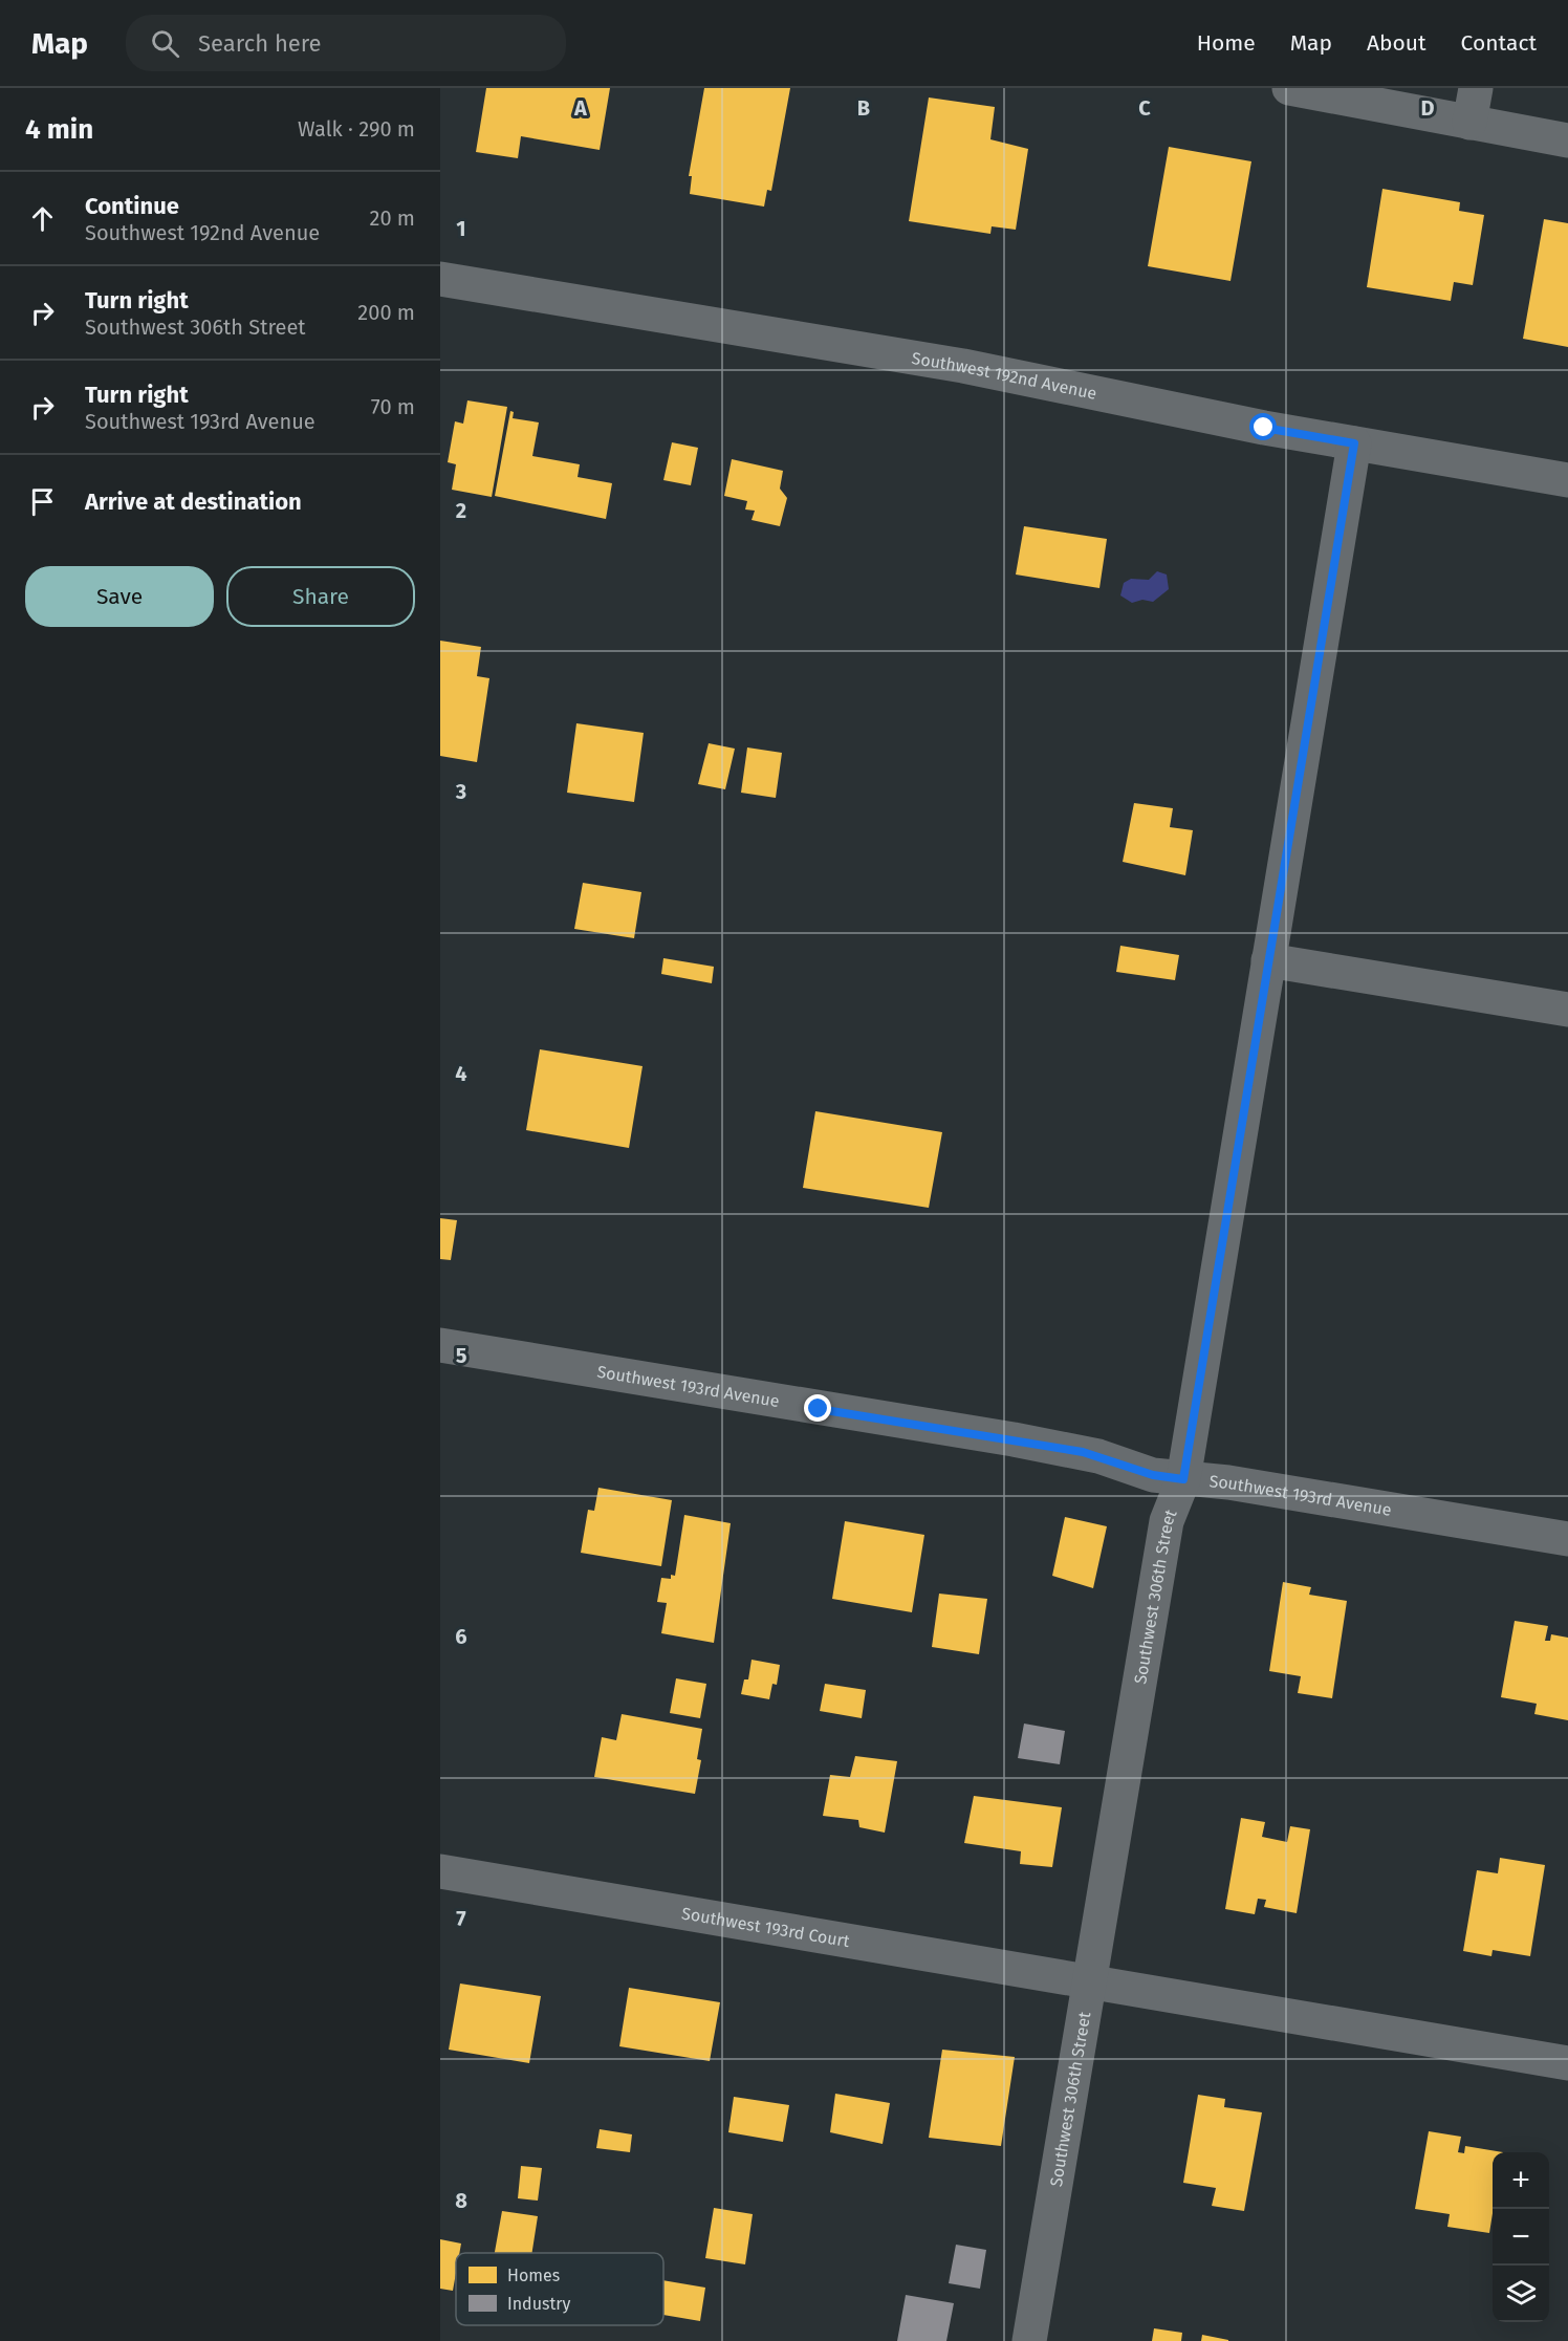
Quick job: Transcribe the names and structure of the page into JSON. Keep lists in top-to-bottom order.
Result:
{
  "streets": {
    "street": [
      "Southwest 192nd Avenue",
      "Southwest 193rd Avenue",
      "Southwest 306th Street",
      "Southwest 193rd Court"
    ]
  },
  "crossings": [
    ["Southwest 192nd Avenue", "Southwest 306th Street"],
    ["Southwest 193rd Avenue", "Southwest 306th Street"],
    ["Southwest 306th Street", "Southwest 193rd Court"]
  ],
  "legend": ["Homes", "Industry"],
  "page": {
    "header": "Map",
    "search": "Search here",
    "nav": [
      "Home",
      "Map",
      "About",
      "Contact"
    ],
    "heading": ["4 min", "Walk · 290 m"],
    "list": [
      ["Continue", "Southwest 192nd Avenue", "20 m"],
      ["Turn right", "Southwest 306th Street", "200 m"],
      ["Turn right", "Southwest 193rd Avenue", "70 m"],
      "Arrive at destination"
    ],
    "buttons": ["Save", "Share"],
    "map_buttons": ["+", "−"]
  },
  "grid": {
    "columns": [
      "A",
      "B",
      "C",
      "D"
    ],
    "rows": [
      "1",
      "2",
      "3",
      "4",
      "5",
      "6",
      "7",
      "8"
    ]
  }
}
